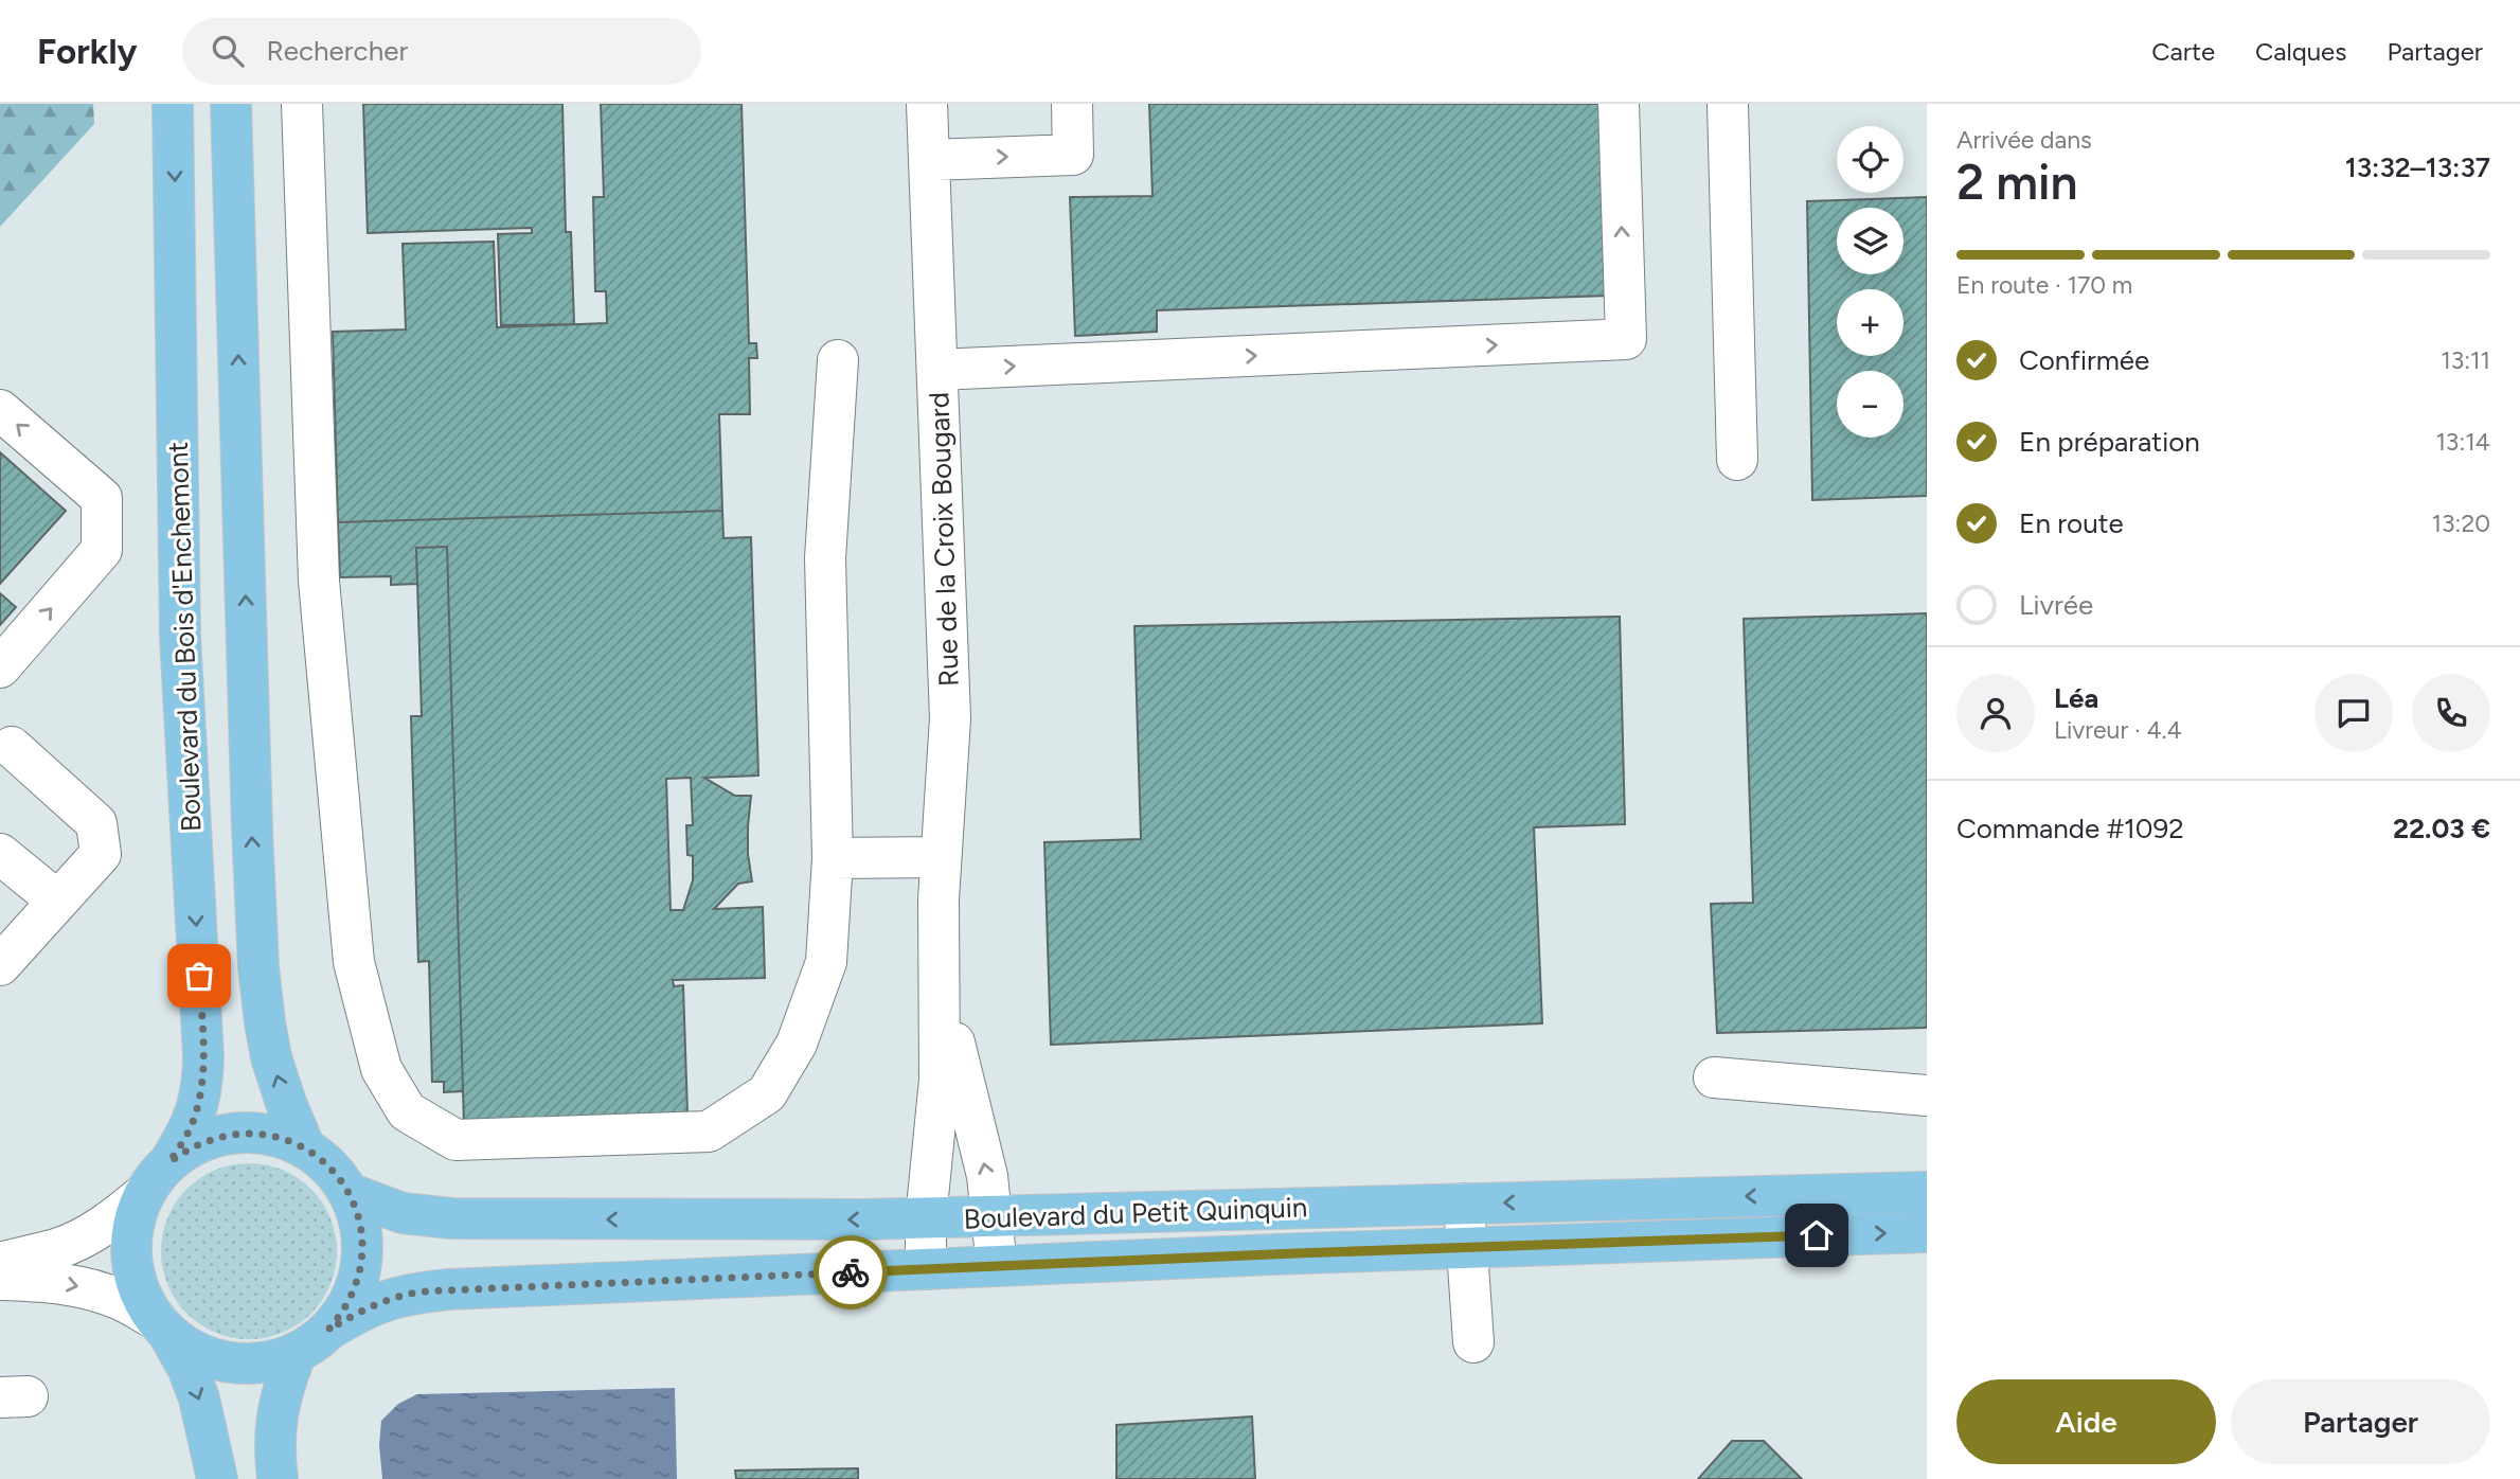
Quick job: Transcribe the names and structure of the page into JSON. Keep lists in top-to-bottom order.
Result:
{
  "streets": {
    "main road": ["Boulevard du Bois d'Enchemont", "Boulevard du Petit Quinquin"],
    "street": ["Rue de la Croix Bougard"]
  },
  "crossings": [
    ["Boulevard du Bois d'Enchemont", "Boulevard du Petit Quinquin"]
  ],
  "page": {
    "header": "Forkly",
    "search": "Rechercher",
    "nav": ["Carte", "Calques", "Partager"],
    "heading": ["2 min", "Arrivée dans", "13:32–13:37"],
    "panel": [
      "Léa",
      "Livreur · 4.4",
      "Commande #1092",
      "22.03 €"
    ],
    "map_buttons": ["+", "−"],
    "bar": "En route · 170 m",
    "list": [
      ["Confirmée", "13:11"],
      ["En préparation", "13:14"],
      ["En route", "13:20"],
      "Livrée"
    ],
    "buttons": ["Aide", "Partager"]
  }
}
